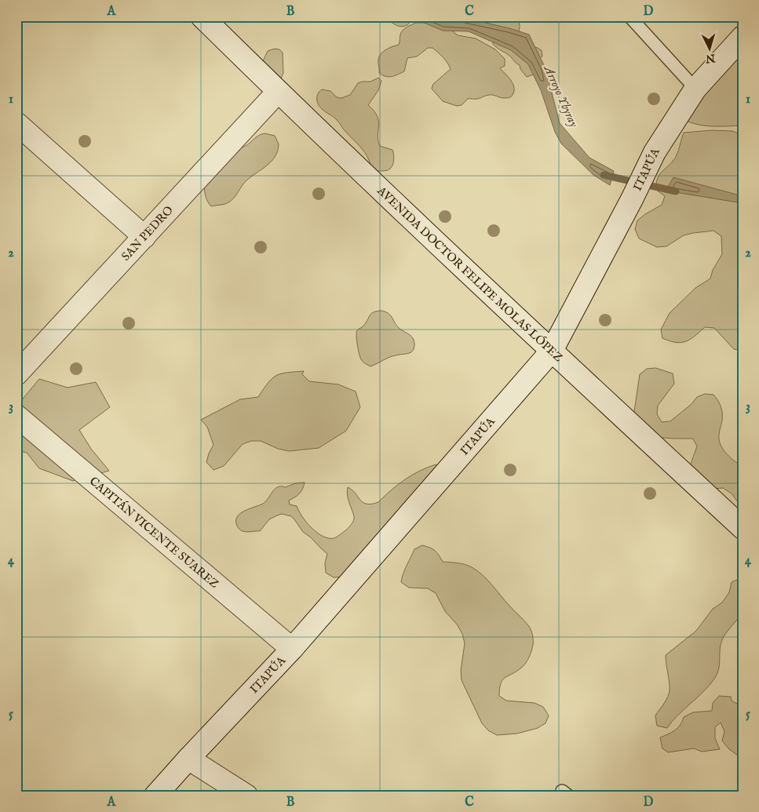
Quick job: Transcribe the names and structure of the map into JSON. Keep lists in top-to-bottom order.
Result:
{
  "streets": {
    "street": [
      "ITAPÚA",
      "SAN PEDRO",
      "AVENIDA DOCTOR FELIPE MOLAS LÓPEZ",
      "CAPITÁN VICENTE SUAREZ"
    ]
  },
  "crossings": [
    ["ITAPÚA", "AVENIDA DOCTOR FELIPE MOLAS LÓPEZ"],
    ["ITAPÚA", "CAPITÁN VICENTE SUAREZ"],
    ["SAN PEDRO", "AVENIDA DOCTOR FELIPE MOLAS LÓPEZ"]
  ],
  "water": ["Arroyo Ybyray"],
  "north": "bottom",
  "grid": {
    "columns": [
      "A",
      "B",
      "C",
      "D"
    ],
    "rows": [
      "1",
      "2",
      "3",
      "4",
      "5"
    ]
  }
}
